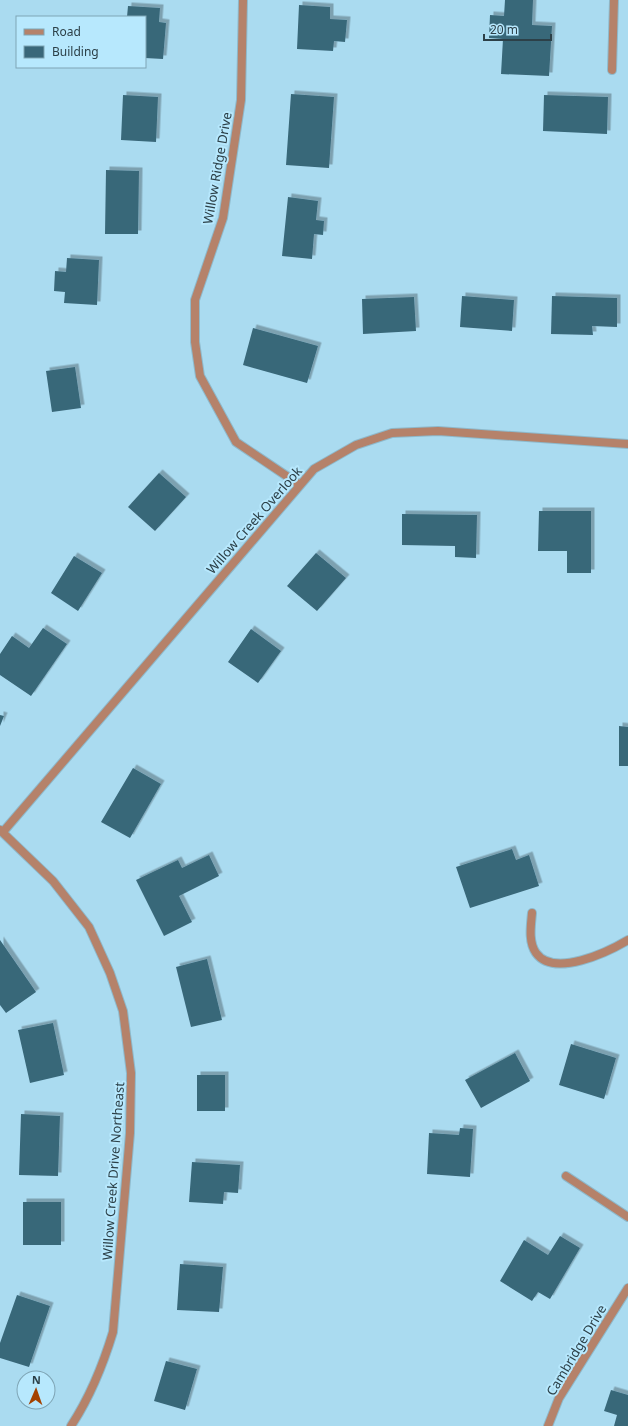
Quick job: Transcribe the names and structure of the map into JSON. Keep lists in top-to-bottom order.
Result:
{
  "streets": {
    "street": [
      "Willow Ridge Drive",
      "Willow Creek Overlook",
      "Willow Creek Drive Northeast",
      "Cambridge Drive"
    ]
  },
  "crossings": [
    ["Willow Ridge Drive", "Willow Creek Overlook"],
    ["Willow Creek Overlook", "Willow Creek Drive Northeast"]
  ],
  "legend": ["Road", "Building"],
  "scale_bar": "20 m",
  "north": "top"
}
